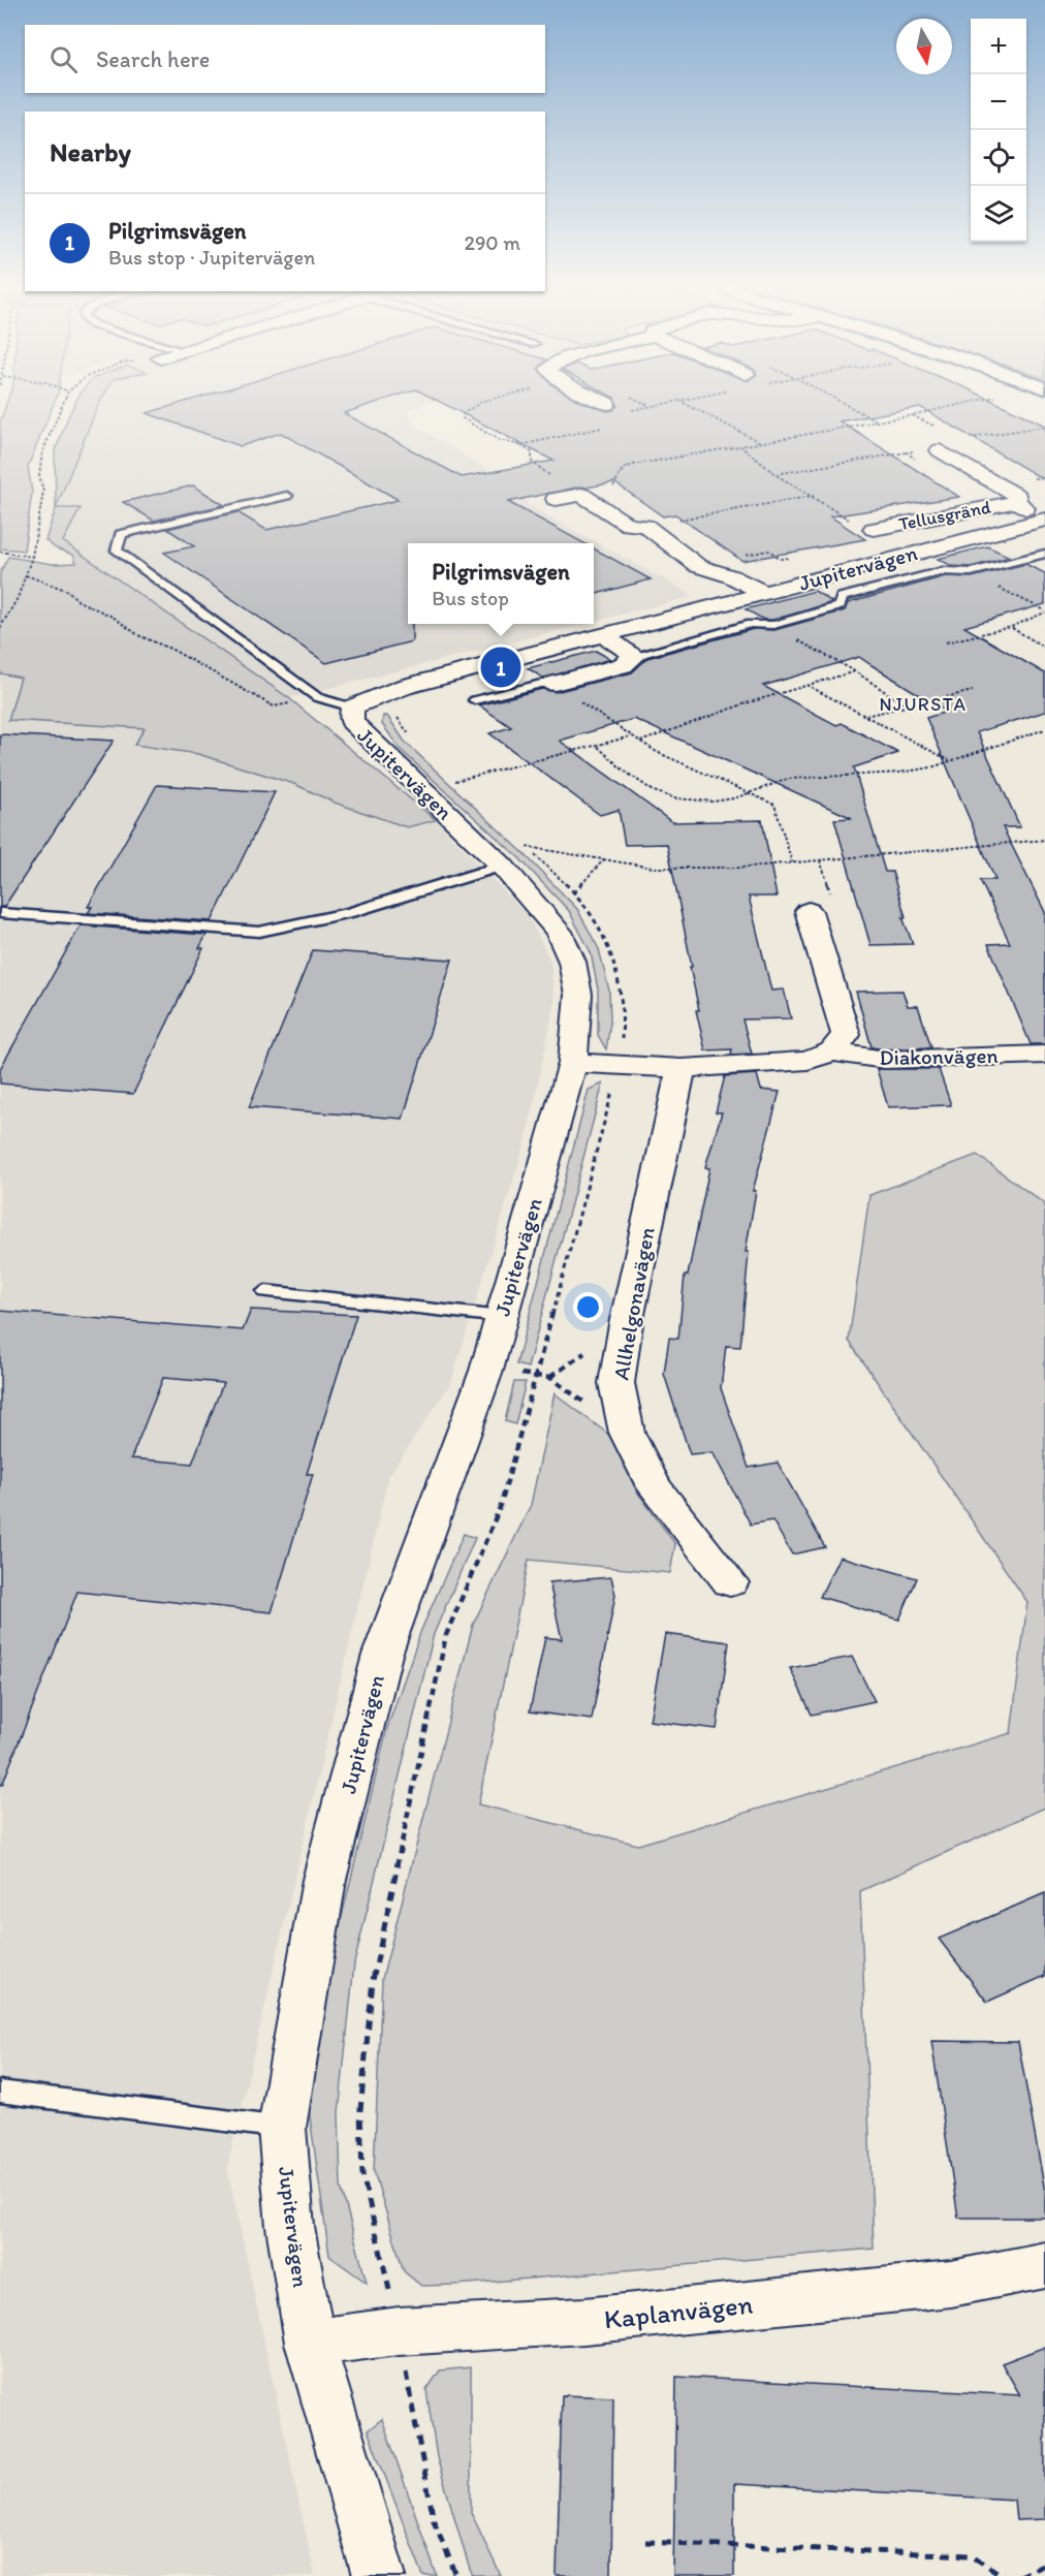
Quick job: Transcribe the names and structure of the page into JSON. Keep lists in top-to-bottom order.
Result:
{
  "streets": {
    "street": [
      "Tellusgränd",
      "Jupitervägen",
      "Diakonvägen",
      "Allhelgonavägen",
      "Kaplanvägen"
    ]
  },
  "crossings": [
    ["Tellusgränd", "Jupitervägen"],
    ["Jupitervägen", "Kaplanvägen"]
  ],
  "districts": ["NJURSTA"],
  "north": "bottom",
  "page": {
    "map_buttons": ["+", "−"],
    "search": "Search here",
    "heading": "Nearby",
    "list": [
      {
        "mark": "1",
        "name": "Pilgrimsvägen",
        "note": "Bus stop · Jupitervägen",
        "value": "290 m"
      }
    ],
    "popup": ["Pilgrimsvägen", "Bus stop"],
    "pins": "1"
  }
}
